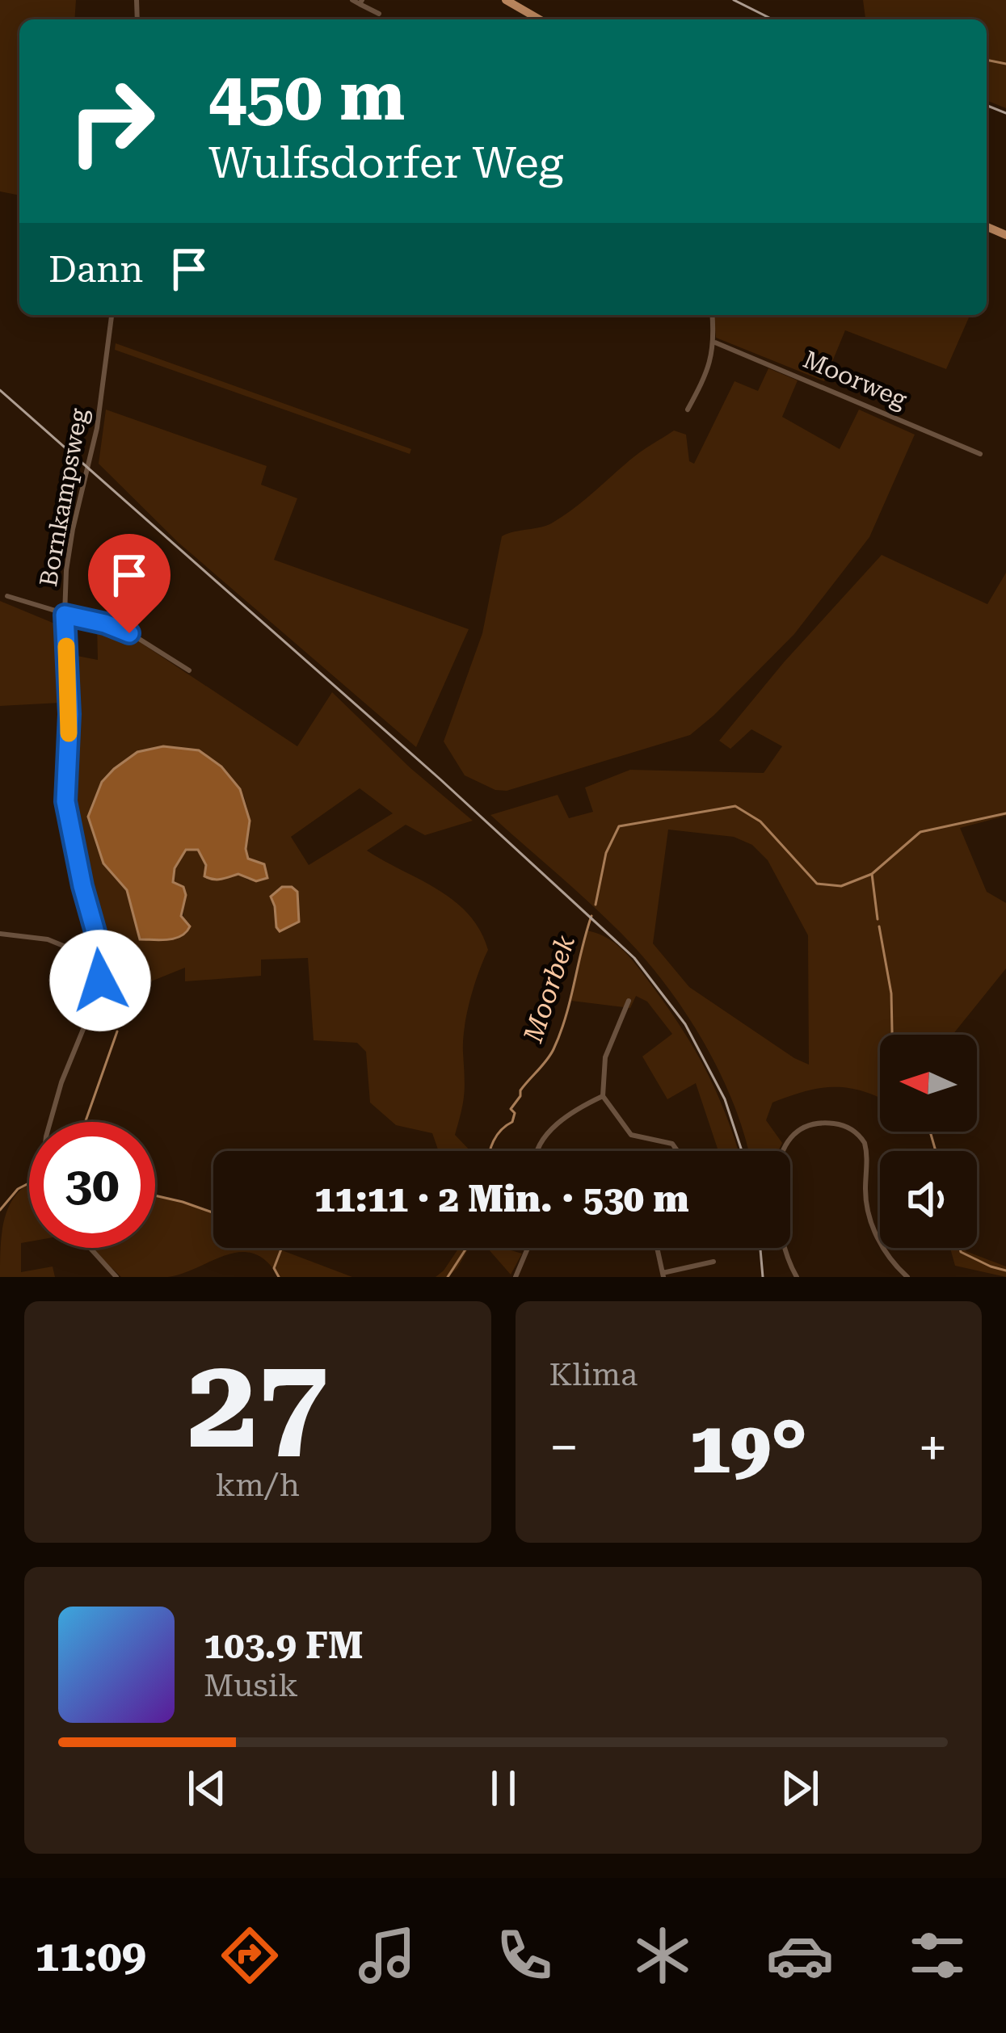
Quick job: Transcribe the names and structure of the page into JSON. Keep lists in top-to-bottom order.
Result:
{
  "streets": {
    "street": ["Moorweg", "Bornkampsweg"]
  },
  "water": ["Moorbek"],
  "north": "left",
  "page": {
    "turn": ["450 m", "Wulfsdorfer Weg"],
    "then": "Dann",
    "limit": "30",
    "trip": "11:11 · 2 Min. · 530 m",
    "tile": [
      ["27", "km/h"],
      "Klima"
    ],
    "heat": ["−", "19°", "+"],
    "song": ["103.9 FM", "Musik"],
    "tabs": "11:09"
  }
}
